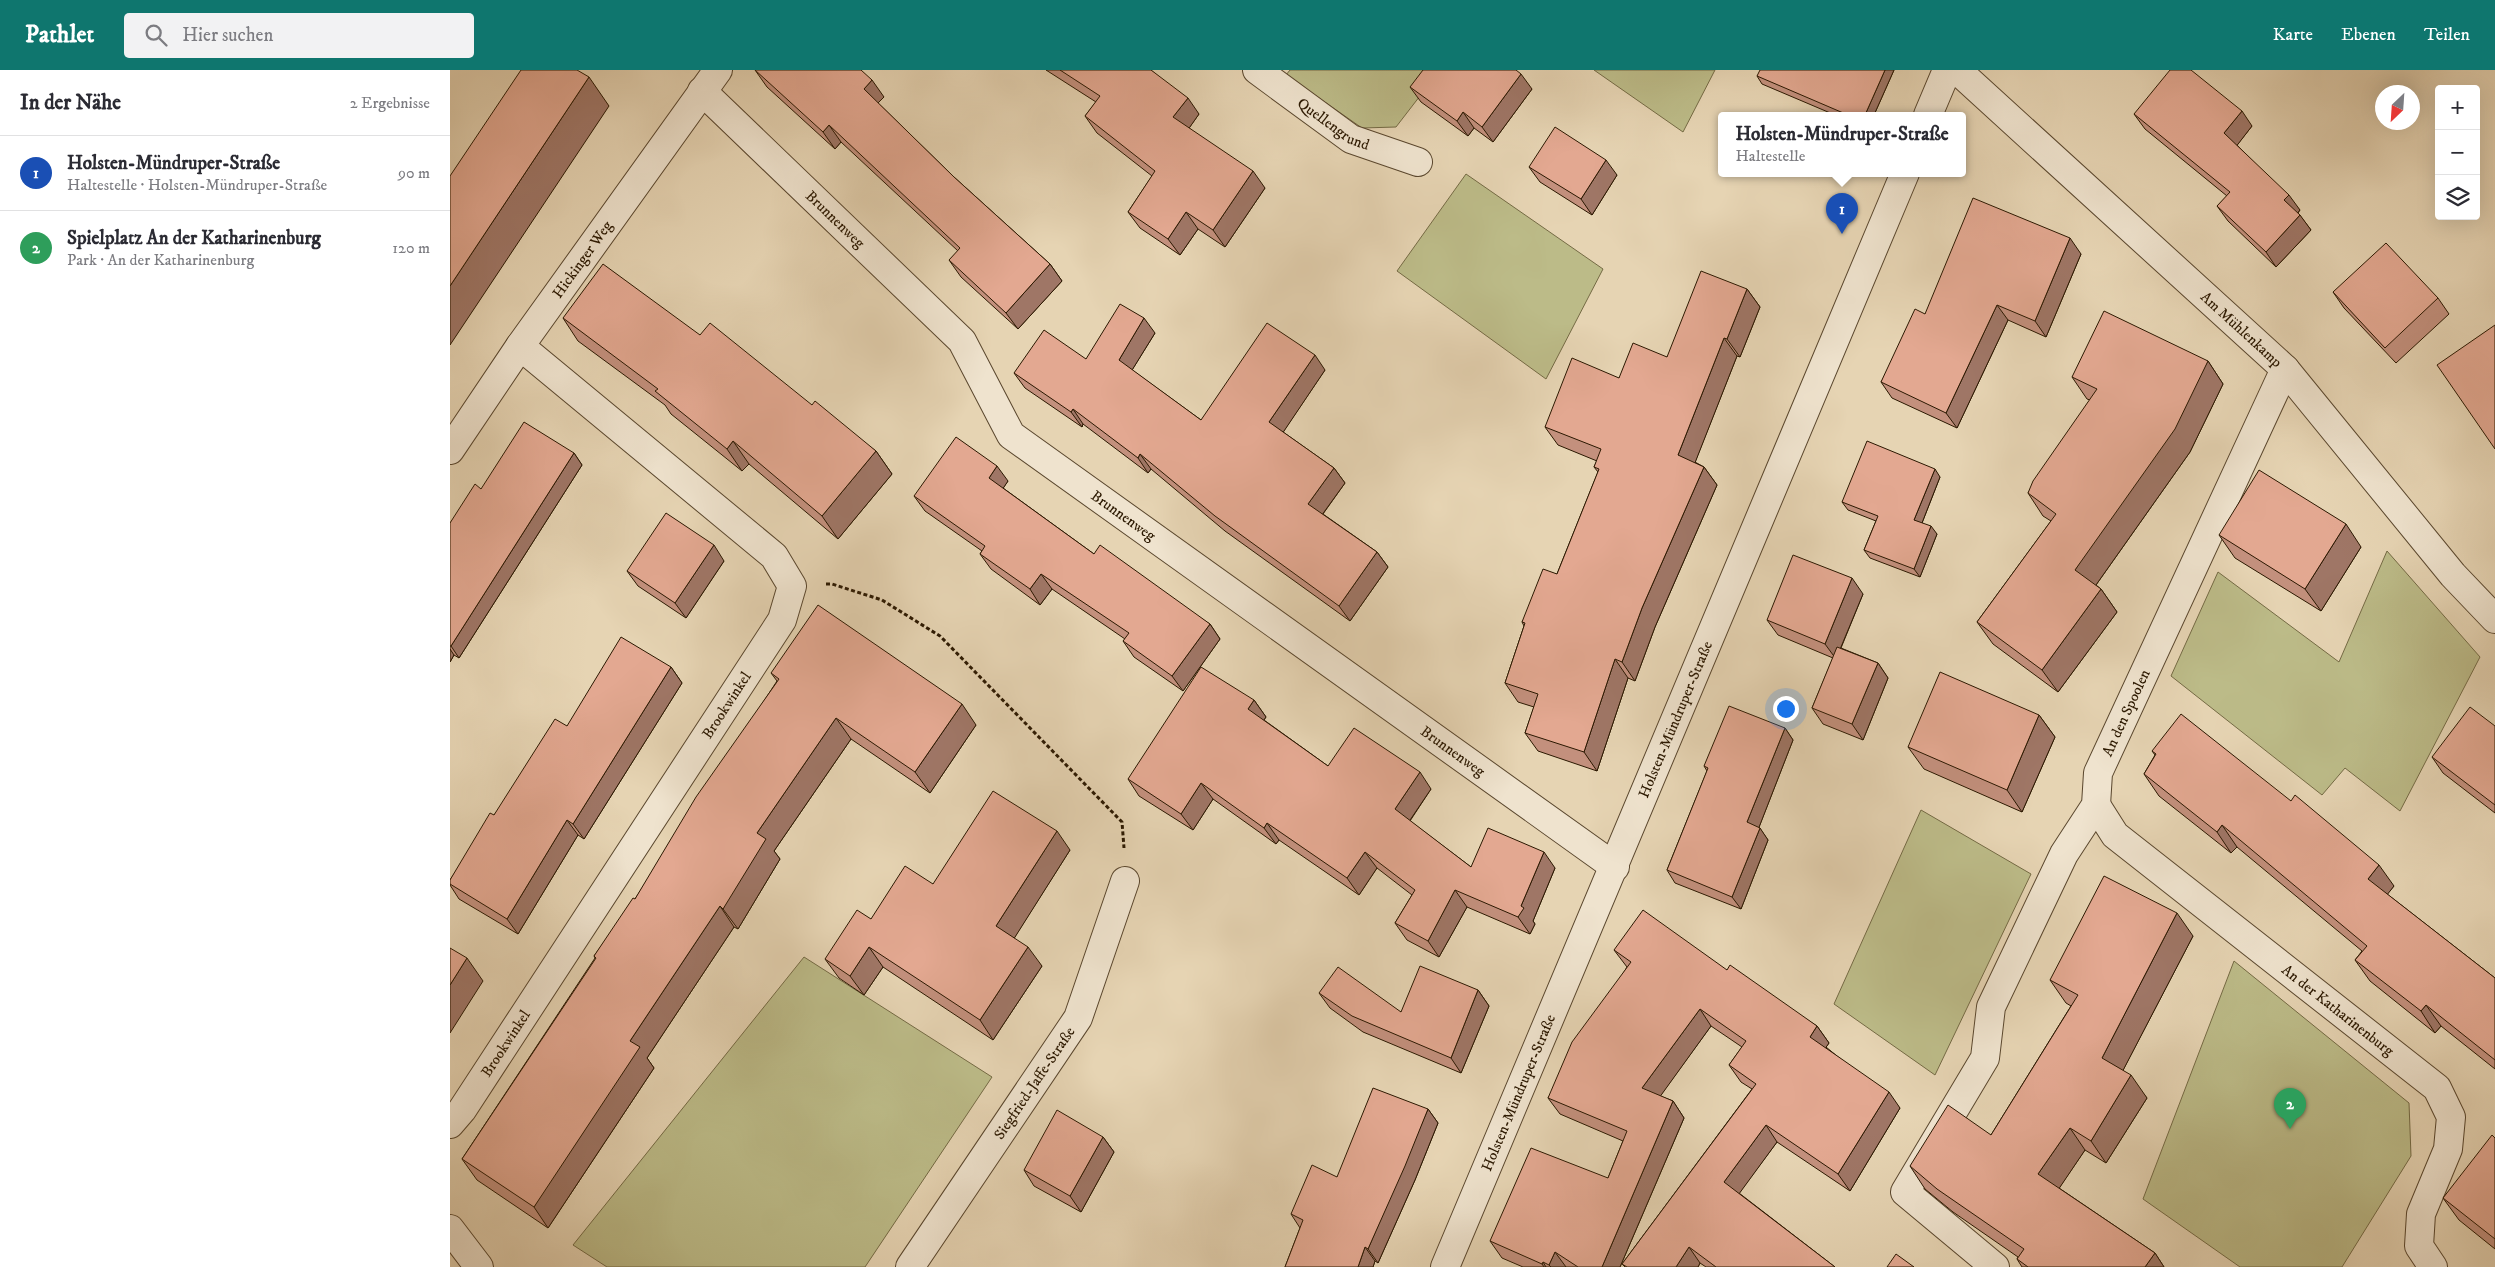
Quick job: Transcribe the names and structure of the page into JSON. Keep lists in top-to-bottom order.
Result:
{
  "streets": {
    "street": [
      "Quellengrund",
      "Brunnenweg",
      "Hickinger Weg",
      "Am Mühlenkamp",
      "Brookwinkel",
      "An den Spoolen",
      "Holsten-Mündruper-Straße",
      "An der Katharinenburg",
      "Siegfried-Jaffe-Straße"
    ]
  },
  "crossings": [
    ["Brunnenweg", "Hickinger Weg"],
    ["Brunnenweg", "Holsten-Mündruper-Straße"],
    ["Am Mühlenkamp", "An den Spoolen"],
    ["An den Spoolen", "An der Katharinenburg"]
  ],
  "north": "bottom left",
  "page": {
    "header": "Pathlet",
    "search": "Hier suchen",
    "nav": ["Karte", "Ebenen", "Teilen"],
    "heading": ["In der Nähe", "2 Ergebnisse"],
    "map_buttons": ["+", "−"],
    "popup": ["Holsten-Mündruper-Straße", "Haltestelle"],
    "list": [
      {
        "mark": "1",
        "name": "Holsten-Mündruper-Straße",
        "note": "Haltestelle · Holsten-Mündruper-Straße",
        "value": "90 m"
      },
      {
        "mark": "2",
        "name": "Spielplatz An der Katharinenburg",
        "note": "Park · An der Katharinenburg",
        "value": "120 m"
      }
    ],
    "pins": ["1", "2"]
  }
}
